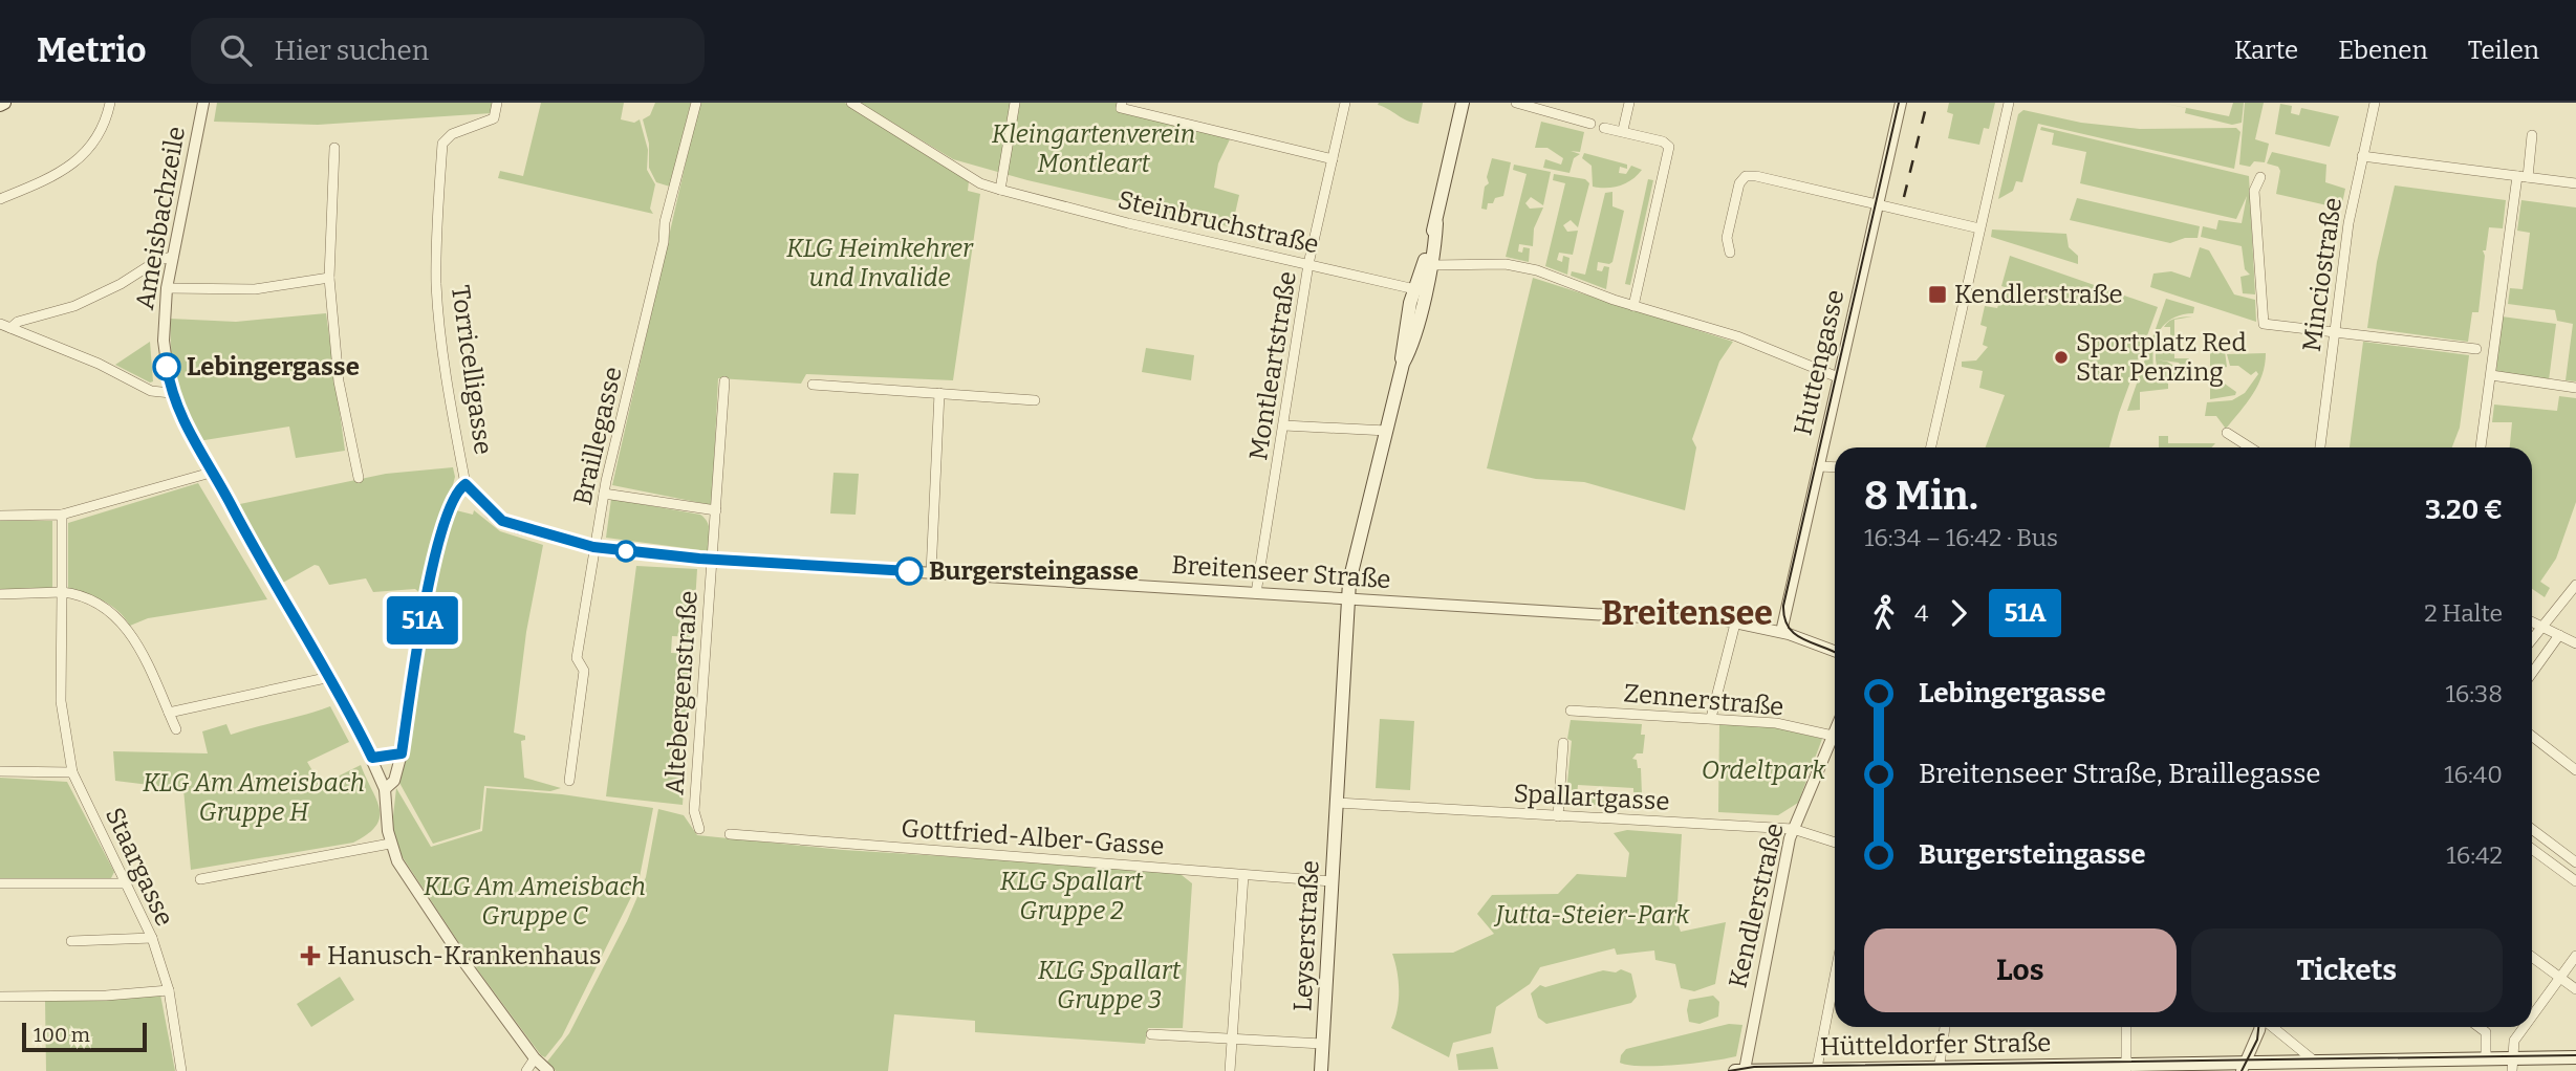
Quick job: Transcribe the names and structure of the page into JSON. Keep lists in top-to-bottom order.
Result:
{
  "streets": {
    "main road": ["Leyserstraße", "Hütteldorfer Straße"],
    "street": [
      "Ameisbachzeile",
      "Steinbruchstraße",
      "Minciostraße",
      "Huttengasse",
      "Montleartstraße",
      "Torricelligasse",
      "Braillegasse",
      "Breitenseer Straße",
      "Altebergenstraße",
      "Zennerstraße",
      "Spallartgasse",
      "Gottfried-Alber-Gasse",
      "Staargasse",
      "Kendlerstraße"
    ]
  },
  "crossings": [
    ["Ameisbachzeile", "Torricelligasse"],
    ["Steinbruchstraße", "Montleartstraße"],
    ["Steinbruchstraße", "Leyserstraße"],
    ["Huttengasse", "Breitenseer Straße"],
    ["Montleartstraße", "Breitenseer Straße"],
    ["Torricelligasse", "Breitenseer Straße"],
    ["Braillegasse", "Breitenseer Straße"],
    ["Breitenseer Straße", "Altebergenstraße"],
    ["Breitenseer Straße", "Leyserstraße"],
    ["Zennerstraße", "Kendlerstraße"],
    ["Spallartgasse", "Kendlerstraße"],
    ["Spallartgasse", "Leyserstraße"],
    ["Gottfried-Alber-Gasse", "Leyserstraße"],
    ["Kendlerstraße", "Hütteldorfer Straße"]
  ],
  "districts": ["Breitensee"],
  "parks": [
    "Kleingartenverein Montleart",
    "KLG Heimkehrer und Invalide",
    "Ordeltpark",
    "KLG Am Ameisbach Gruppe H",
    "KLG Spallart Gruppe 2",
    "KLG Am Ameisbach Gruppe C",
    "Jutta-Steier-Park",
    "KLG Spallart Gruppe 3"
  ],
  "places": {
    "transit": ["Kendlerstraße"],
    "other": ["Sportplatz Red Star Penzing", "Lebingergasse", "Burgersteingasse"],
    "health": ["Hanusch-Krankenhaus"]
  },
  "lines": ["bus line 51A"],
  "scale_bar": "100 m",
  "page": {
    "header": "Metrio",
    "search": "Hier suchen",
    "nav": ["Karte", "Ebenen", "Teilen"],
    "on_map": "51A",
    "heading": ["8 Min.", "16:34 – 16:42 · Bus", "3.20 €"],
    "legs": ["4", "51A", "2 Halte"],
    "list": [
      {
        "name": "Lebingergasse",
        "value": "16:38"
      },
      {
        "name": "Breitenseer Straße, Braillegasse",
        "value": "16:40"
      },
      {
        "name": "Burgersteingasse",
        "value": "16:42"
      }
    ],
    "buttons": ["Los", "Tickets"],
    "scale": "100 m"
  }
}
